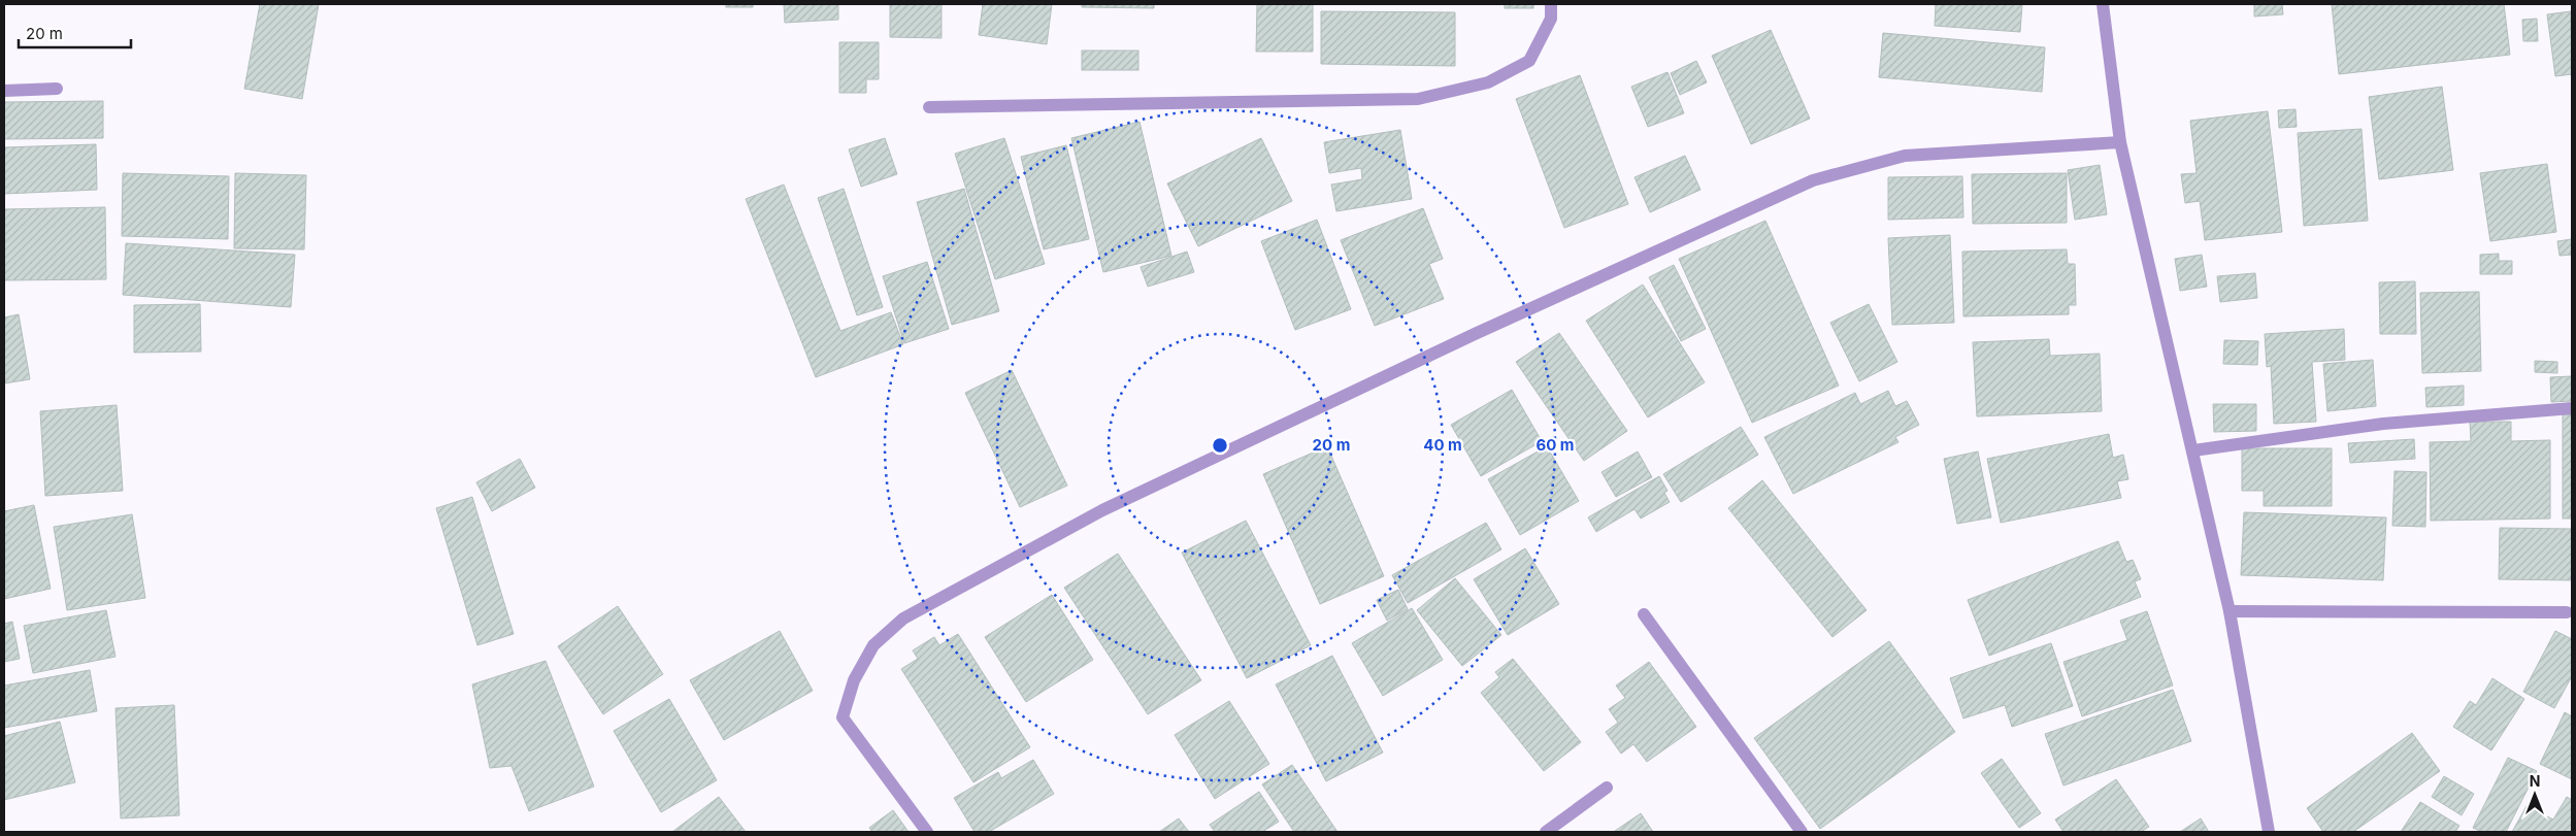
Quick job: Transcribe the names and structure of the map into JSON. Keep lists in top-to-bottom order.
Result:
{
  "scale_bar": "20 m",
  "north": "top",
  "rings": ["20 m", "40 m", "60 m"]
}
